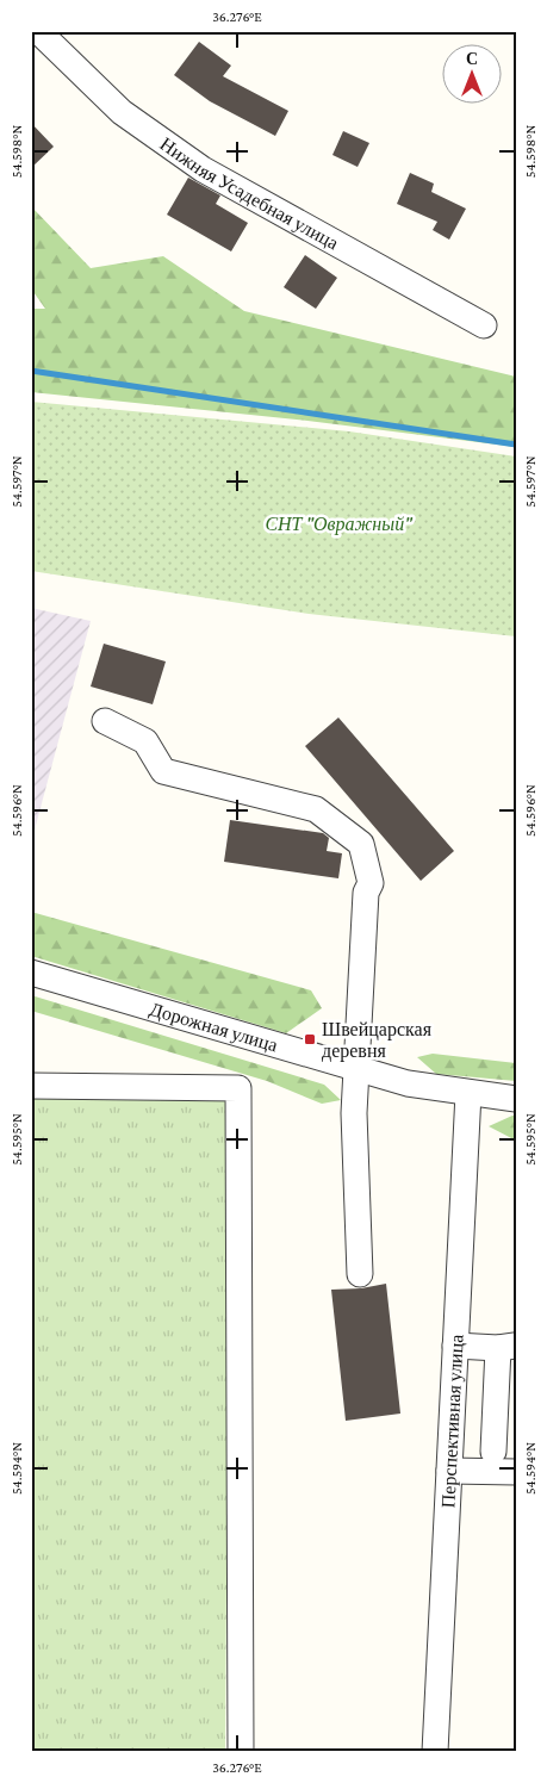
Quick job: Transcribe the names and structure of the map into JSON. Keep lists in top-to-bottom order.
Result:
{
  "streets": {
    "street": ["Нижняя Усадебная улица", "Дорожная улица", "Перспективная улица"]
  },
  "crossings": [
    ["Дорожная улица", "Перспективная улица"]
  ],
  "parks": ["СНТ \"Овражный\""],
  "places": {
    "transit": ["Швейцарская деревня"]
  },
  "north": "top",
  "coordinates": [
    "36.276°E",
    "54.598°N",
    "54.597°N",
    "54.596°N",
    "54.595°N",
    "54.594°N"
  ]
}
